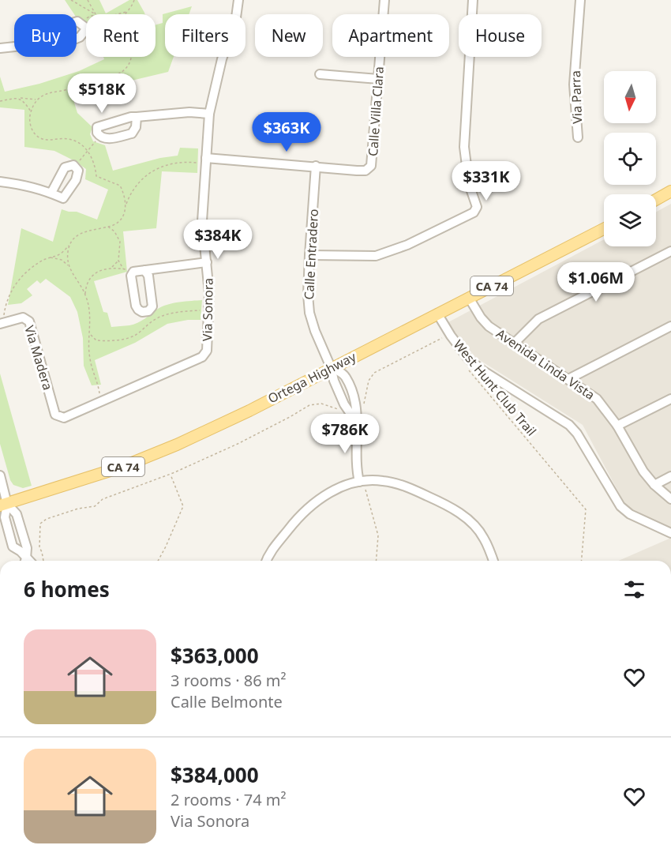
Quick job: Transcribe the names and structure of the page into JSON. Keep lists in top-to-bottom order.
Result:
{
  "streets": {
    "main road": ["CA 74", "Ortega Highway"],
    "street": [
      "Via Parra",
      "Calle Villa Clara",
      "Calle Entradero",
      "Via Sonora",
      "Via Madera",
      "Avenida Linda Vista"
    ],
    "path": ["West Hunt Club Trail"]
  },
  "crossings": [
    ["Calle Villa Clara", "Calle Entradero"],
    ["Calle Entradero", "Ortega Highway"],
    ["Calle Entradero", "West Hunt Club Trail"],
    ["Via Sonora", "Via Madera"],
    ["Avenida Linda Vista", "Ortega Highway"]
  ],
  "north": "bottom",
  "page": {
    "chip": [
      "Buy",
      "Rent",
      "Filters",
      "New",
      "Apartment",
      "House"
    ],
    "price": [
      "$518K",
      "$363K",
      "$331K",
      "$384K",
      "$1.06M",
      "$786K"
    ],
    "heading": "6 homes",
    "list": [
      {
        "name": "$363,000",
        "note": "3 rooms · 86 m² · Calle Belmonte"
      },
      {
        "name": "$384,000",
        "note": "2 rooms · 74 m² · Via Sonora"
      }
    ]
  }
}
